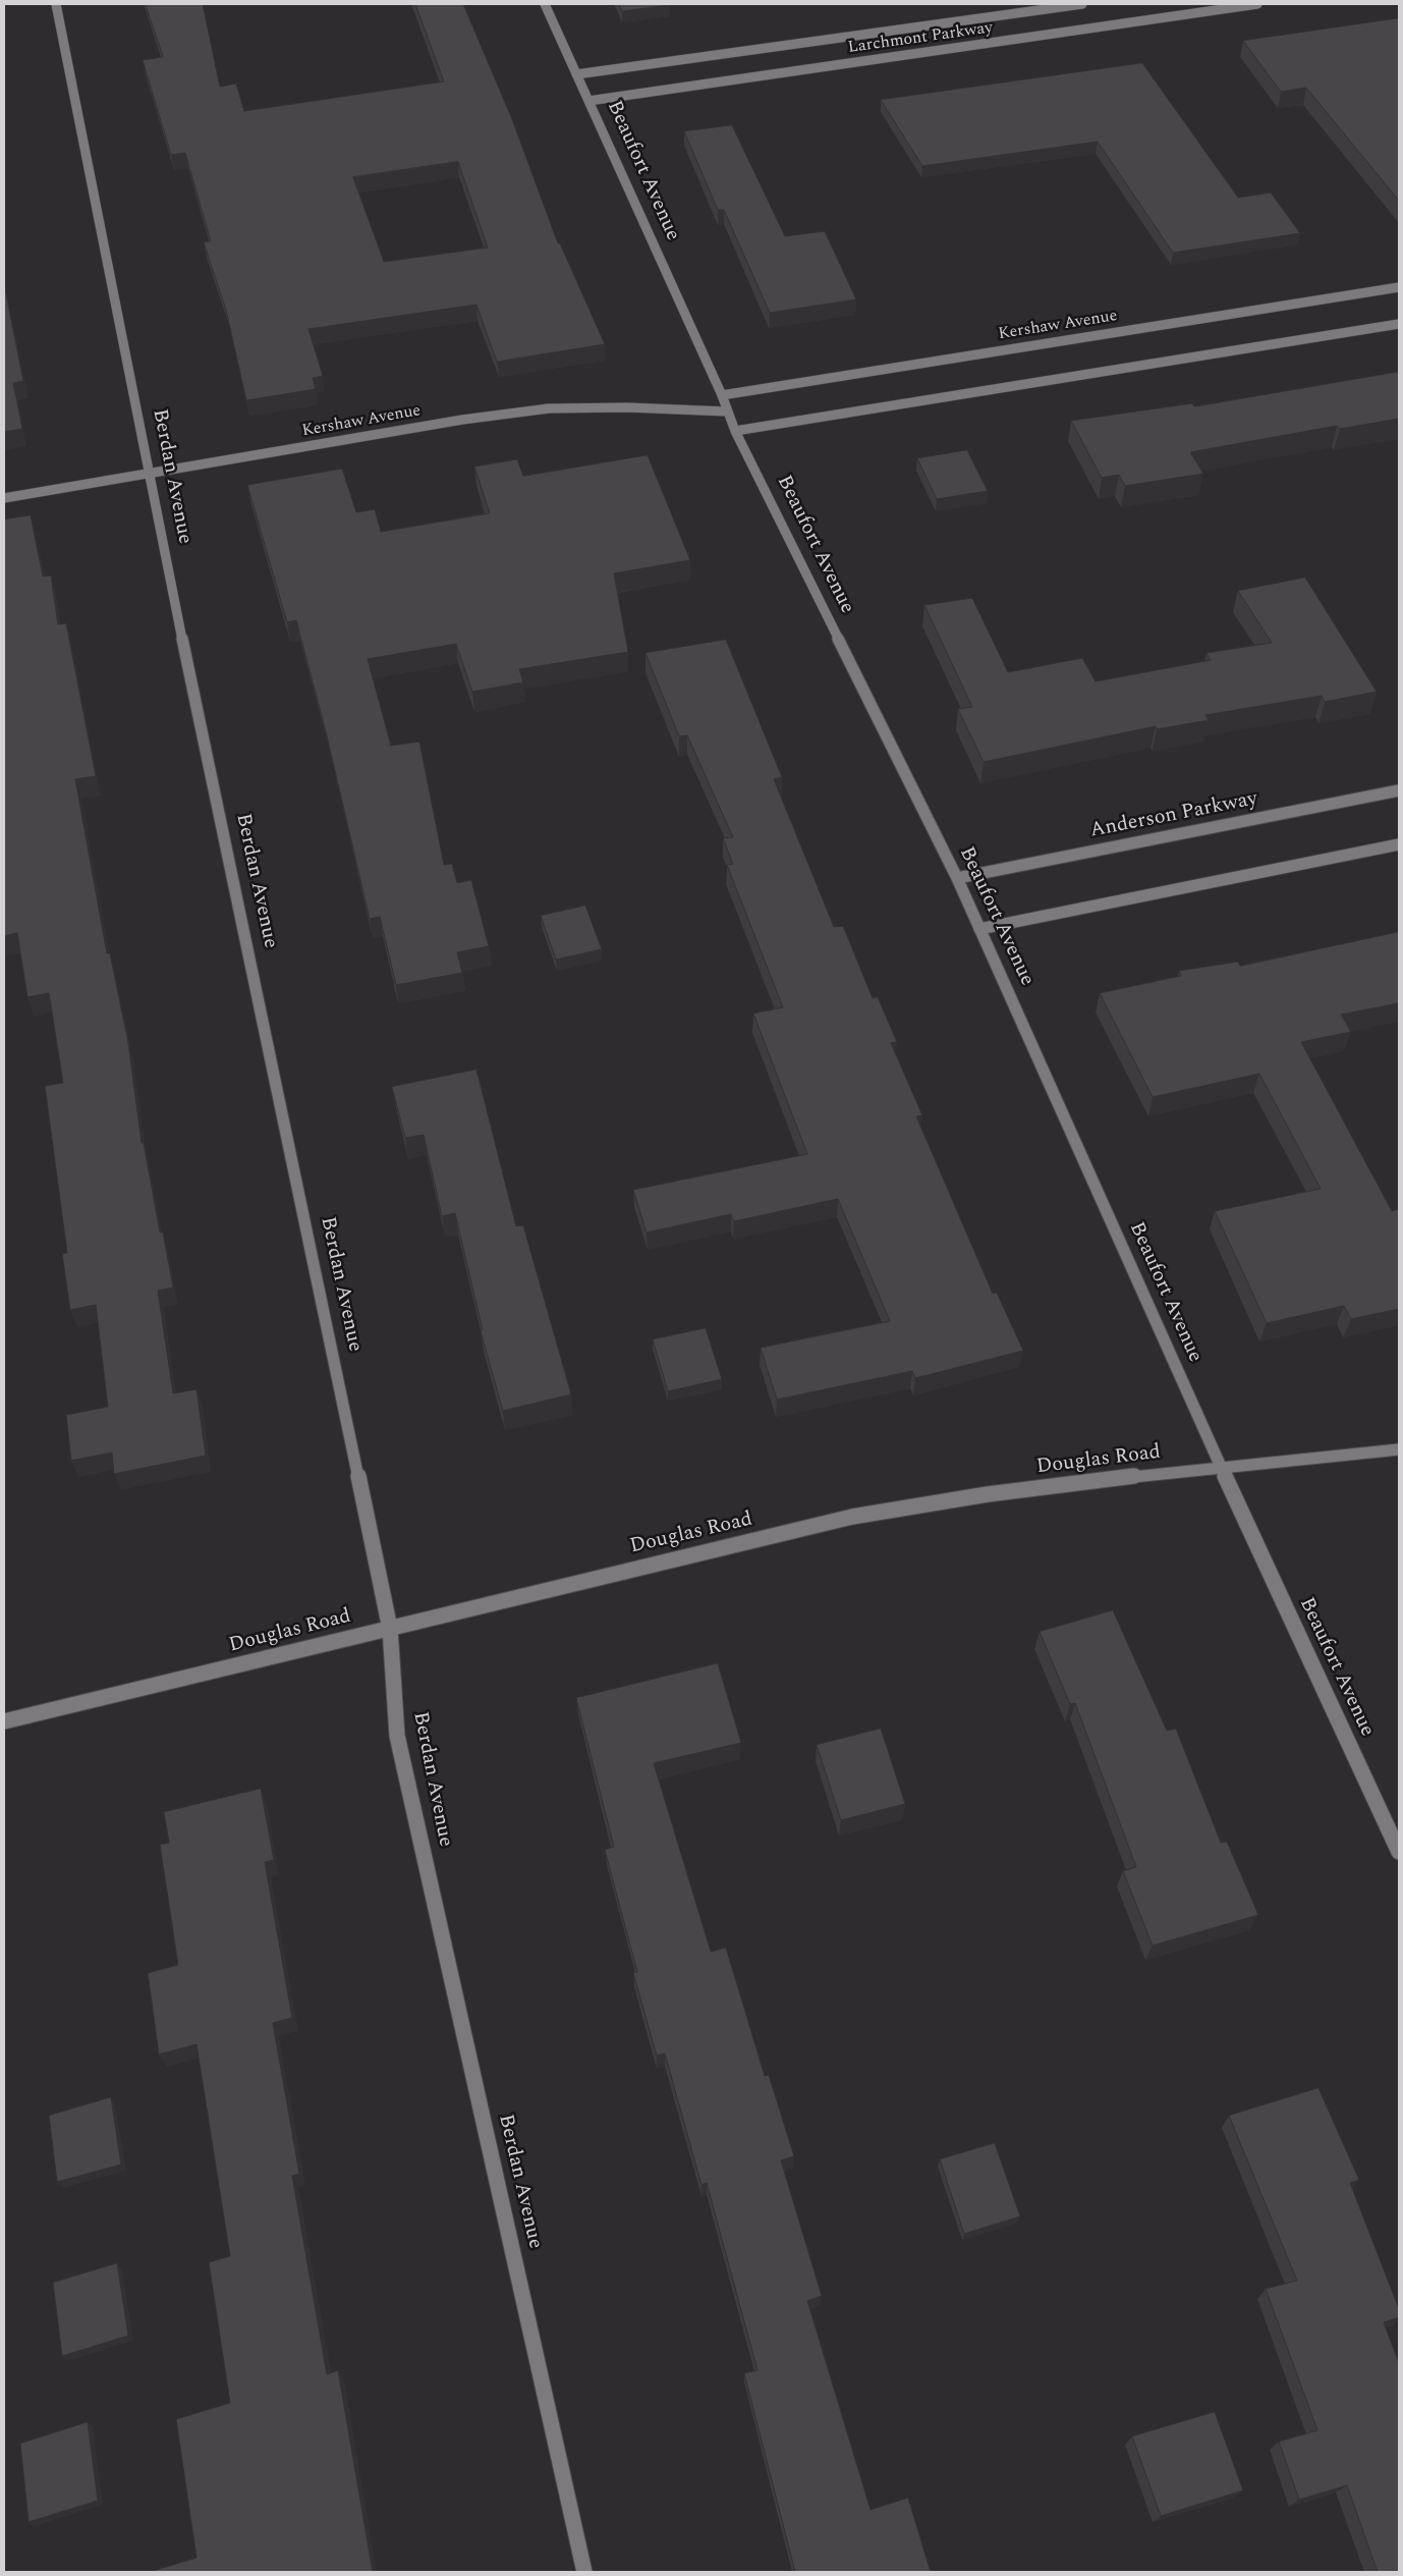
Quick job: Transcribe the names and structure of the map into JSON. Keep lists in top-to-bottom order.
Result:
{
  "streets": {
    "street": [
      "Larchmont Parkway",
      "Beaufort Avenue",
      "Kershaw Avenue",
      "Berdan Avenue",
      "Anderson Parkway",
      "Douglas Road"
    ]
  },
  "crossings": [
    ["Larchmont Parkway", "Beaufort Avenue"],
    ["Beaufort Avenue", "Kershaw Avenue"],
    ["Beaufort Avenue", "Anderson Parkway"],
    ["Beaufort Avenue", "Douglas Road"],
    ["Kershaw Avenue", "Berdan Avenue"],
    ["Berdan Avenue", "Douglas Road"]
  ]
}
